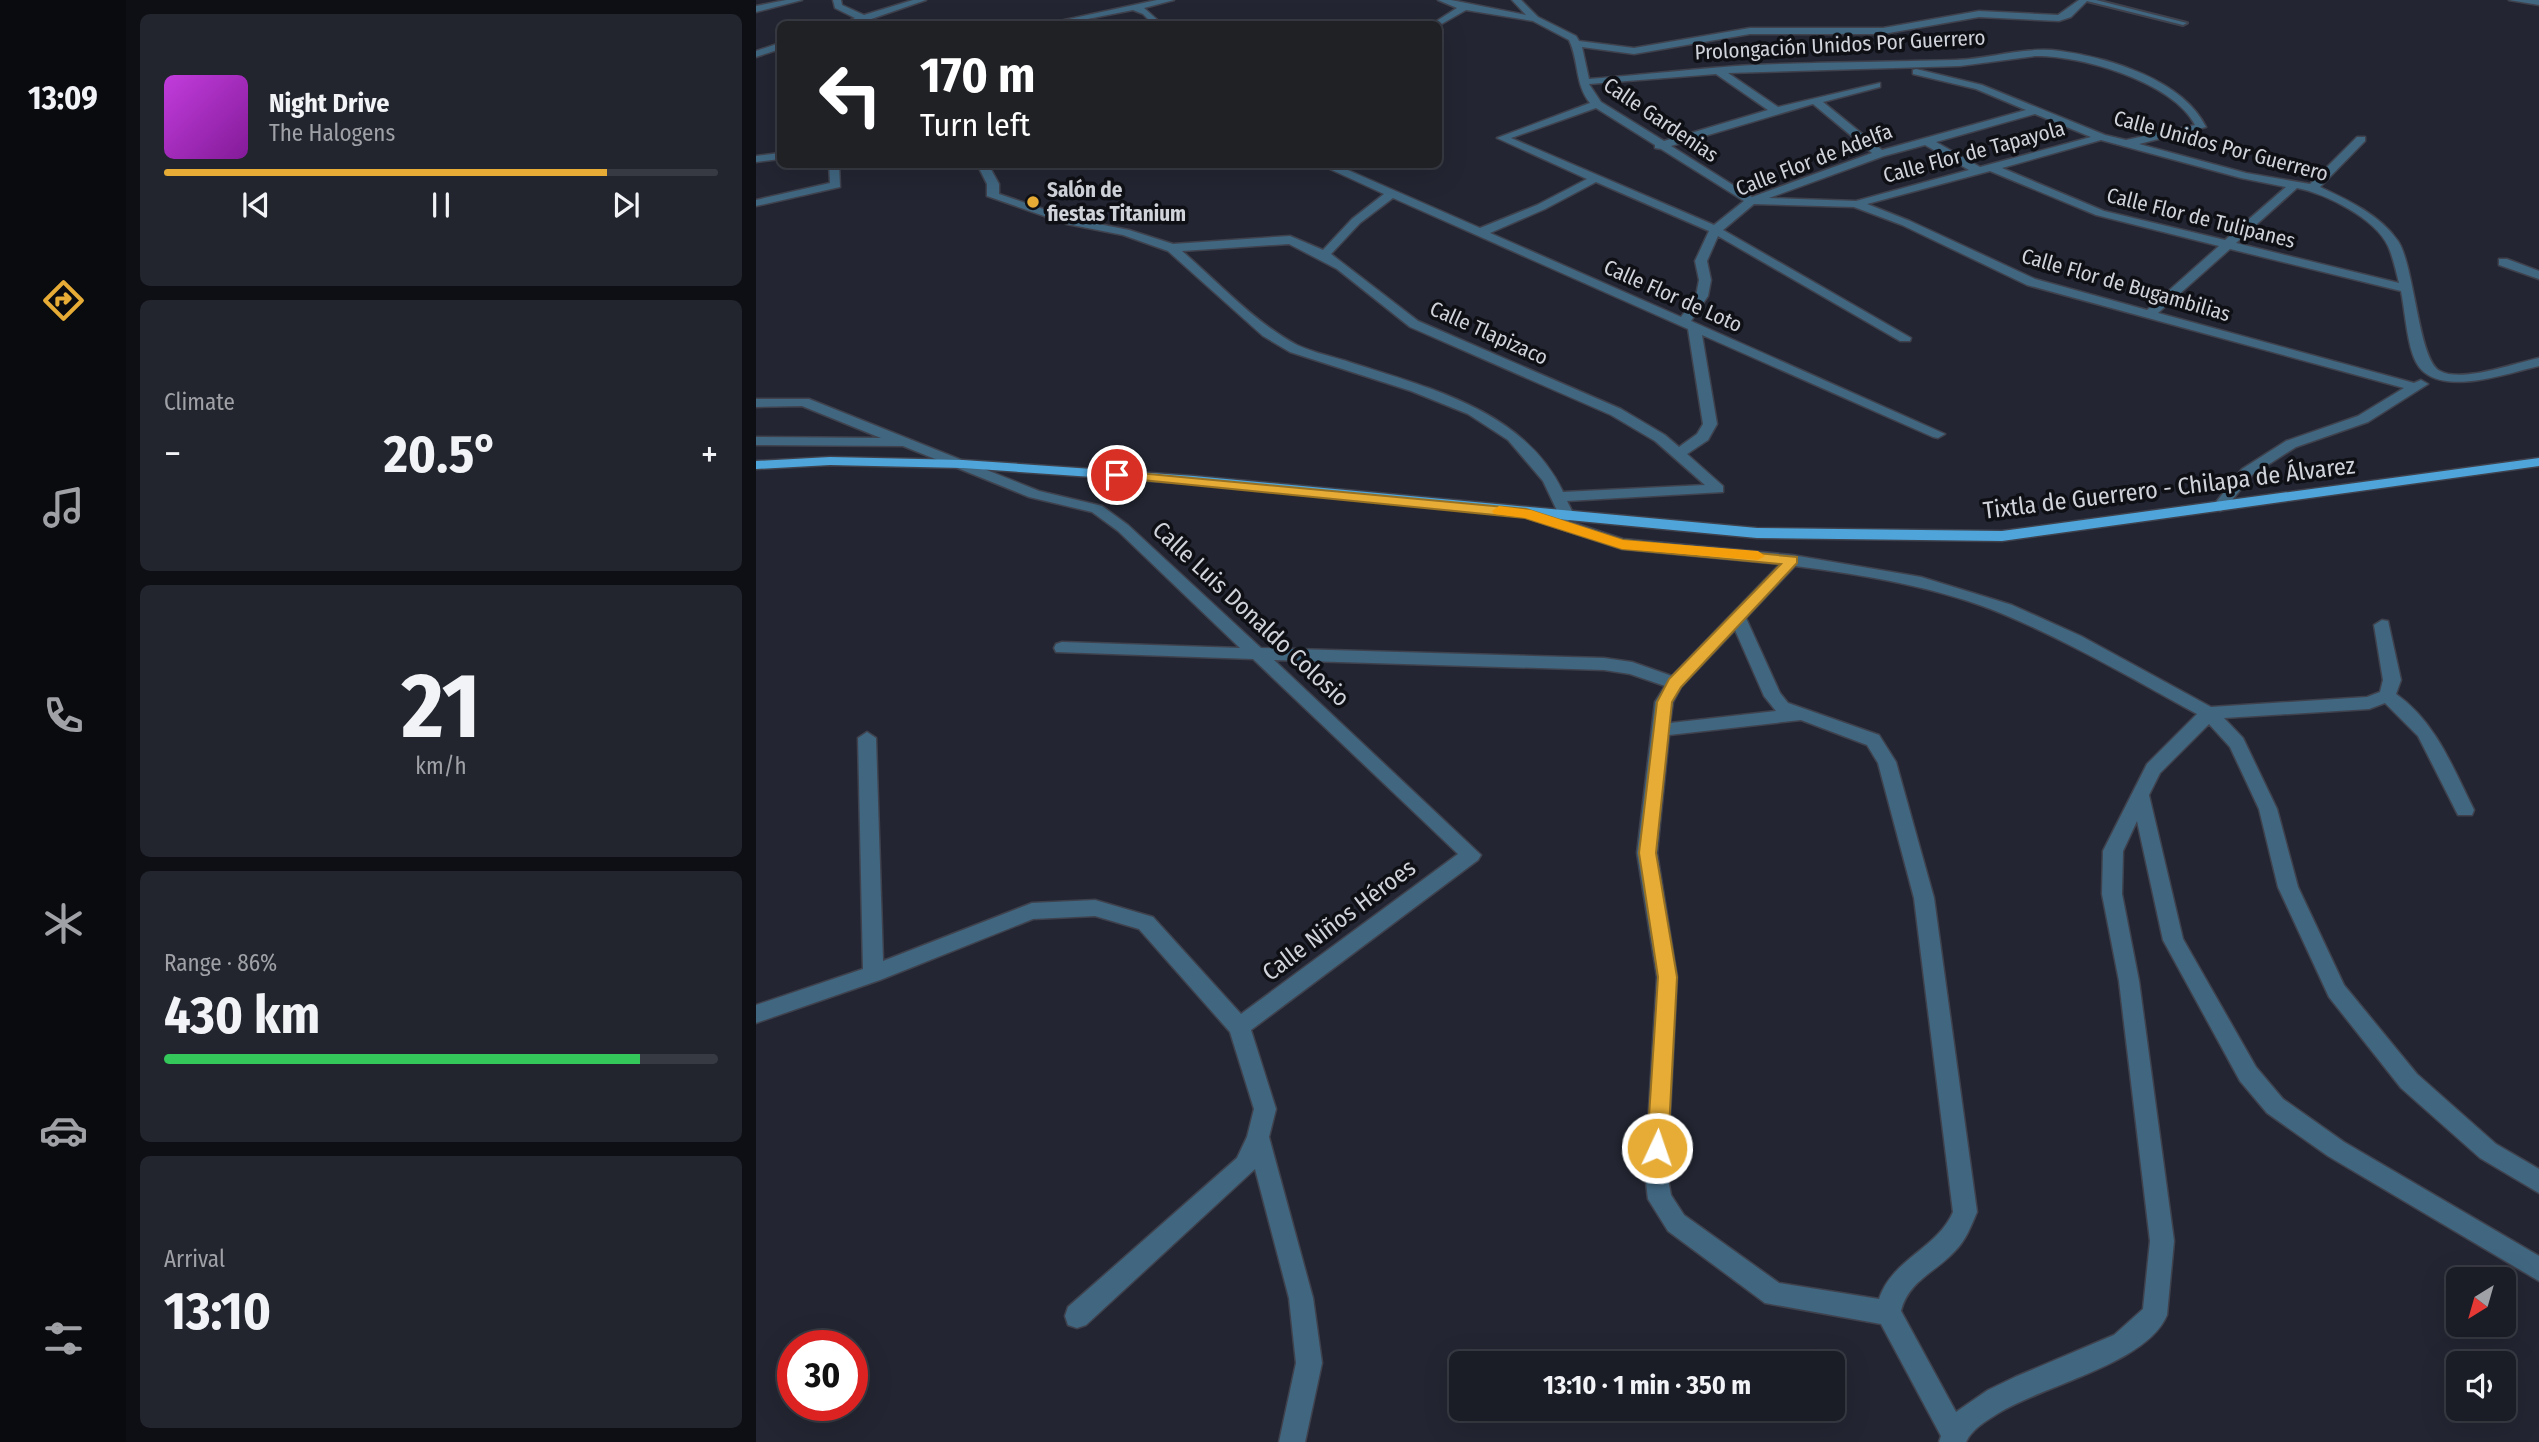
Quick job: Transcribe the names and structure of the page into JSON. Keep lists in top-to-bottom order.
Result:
{
  "streets": {
    "main road": ["Tixtla de Guerrero - Chilapa de Álvarez"],
    "street": [
      "Prolongación Unidos Por Guerrero",
      "Calle Gardenias",
      "Calle Unidos Por Guerrero",
      "Calle Flor de Tapayola",
      "Calle Flor de Adelfa",
      "Calle Flor de Tulipanes",
      "Calle Flor de Bugambilias",
      "Calle Flor de Loto",
      "Calle Tlapizaco",
      "Calle Luis Donaldo Colosio",
      "Calle Niños Héroes"
    ]
  },
  "crossings": [
    ["Prolongación Unidos Por Guerrero", "Calle Gardenias"],
    ["Prolongación Unidos Por Guerrero", "Calle Unidos Por Guerrero"],
    ["Calle Gardenias", "Calle Flor de Adelfa"],
    ["Calle Gardenias", "Calle Flor de Bugambilias"],
    ["Calle Unidos Por Guerrero", "Calle Flor de Tapayola"],
    ["Calle Unidos Por Guerrero", "Calle Flor de Adelfa"],
    ["Calle Unidos Por Guerrero", "Calle Flor de Tulipanes"],
    ["Calle Flor de Tapayola", "Calle Flor de Tulipanes"],
    ["Calle Flor de Tapayola", "Calle Flor de Bugambilias"],
    ["Calle Flor de Adelfa", "Calle Flor de Tulipanes"],
    ["Calle Flor de Adelfa", "Calle Flor de Bugambilias"],
    ["Tixtla de Guerrero - Chilapa de Álvarez", "Calle Luis Donaldo Colosio"],
    ["Calle Luis Donaldo Colosio", "Calle Niños Héroes"]
  ],
  "places": ["Salón de fiestas Titanium"],
  "north": "bottom left",
  "page": {
    "tabs": "13:09",
    "turn": ["170 m", "Turn left"],
    "song": ["Night Drive", "The Halogens"],
    "tile": [
      "Climate",
      ["21", "km/h"],
      ["Range · 86%", "430 km"],
      ["Arrival", "13:10"]
    ],
    "heat": ["−", "20.5°", "+"],
    "limit": "30",
    "trip": "13:10 · 1 min · 350 m"
  }
}
